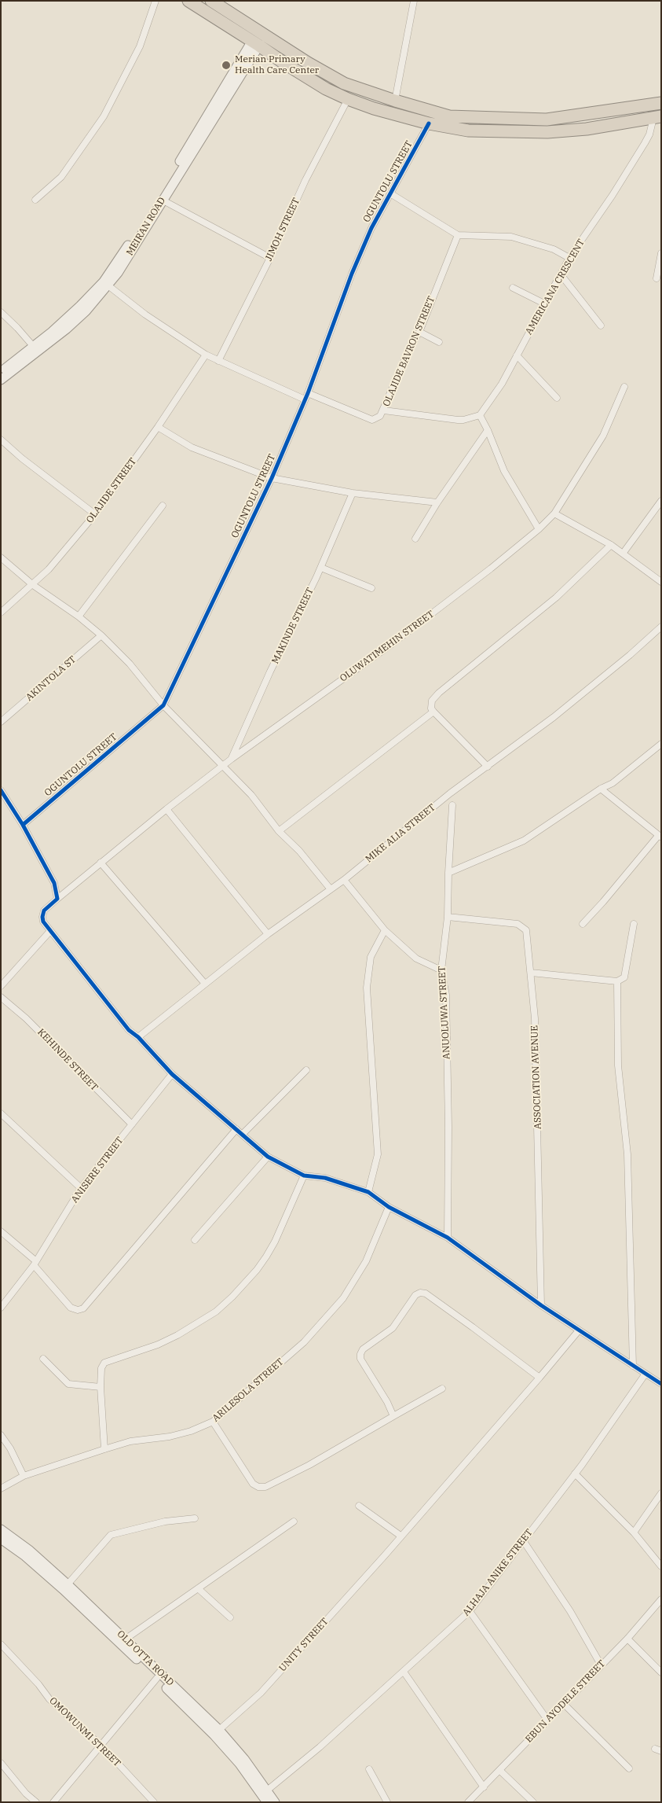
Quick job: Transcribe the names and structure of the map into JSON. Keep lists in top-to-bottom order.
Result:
{
  "streets": {
    "main road": ["MEIRAN ROAD", "OLD OTTA ROAD"],
    "street": [
      "OGUNTOLU STREET",
      "JIMOH STREET",
      "AMERICANA CRESCENT",
      "OLAJIDE BAVRON STREET",
      "OLAJIDE STREET",
      "MAKINDE STREET",
      "OLUWATIMEHIN STREET",
      "AKINTOLA ST",
      "MIKE ALIA STREET",
      "ANUOLUWA STREET",
      "KEHINDE STREET",
      "ASSOCIATION AVENUE",
      "ANISERE STREET",
      "ARILESOLA STREET",
      "ALHAJA ANIKE STREET",
      "UNITY STREET",
      "EBUN AYODELE STREET",
      "OMOWUNMI STREET"
    ]
  },
  "crossings": [
    ["OGUNTOLU STREET", "OLAJIDE BAVRON STREET"],
    ["MAKINDE STREET", "OLUWATIMEHIN STREET"],
    ["ANUOLUWA STREET", "ASSOCIATION AVENUE"],
    ["KEHINDE STREET", "ANISERE STREET"],
    ["ALHAJA ANIKE STREET", "OLD OTTA ROAD"],
    ["UNITY STREET", "OLD OTTA ROAD"]
  ],
  "places": ["Merian Primary Health Care Center"]
}
